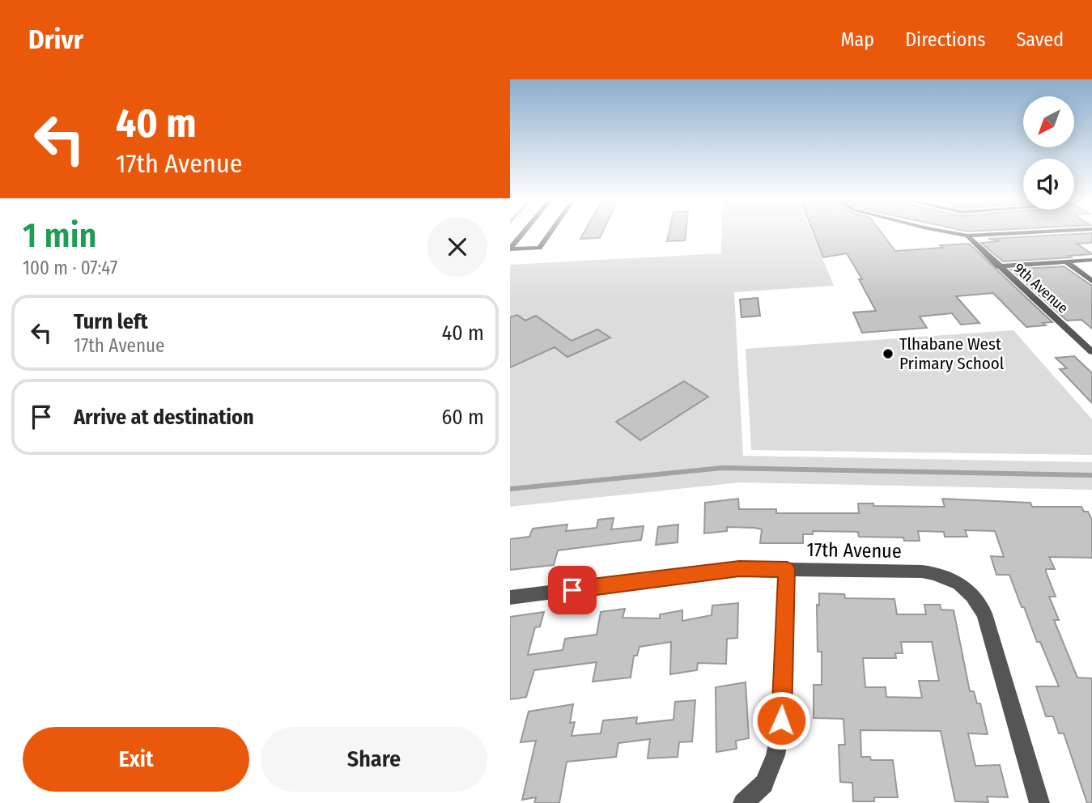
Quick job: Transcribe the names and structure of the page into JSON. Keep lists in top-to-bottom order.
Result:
{
  "streets": {
    "street": ["9th Avenue", "17th Avenue"]
  },
  "places": ["Tlhabane West Primary School"],
  "north": "bottom left",
  "page": {
    "header": "Drivr",
    "nav": ["Map", "Directions", "Saved"],
    "turn": ["40 m", "17th Avenue"],
    "heading": ["1 min", "100 m · 07:47"],
    "list": [
      {
        "name": "Turn left",
        "note": "17th Avenue",
        "value": "40 m"
      },
      {
        "name": "Arrive at destination",
        "value": "60 m"
      }
    ],
    "buttons": ["Exit", "Share"]
  }
}
